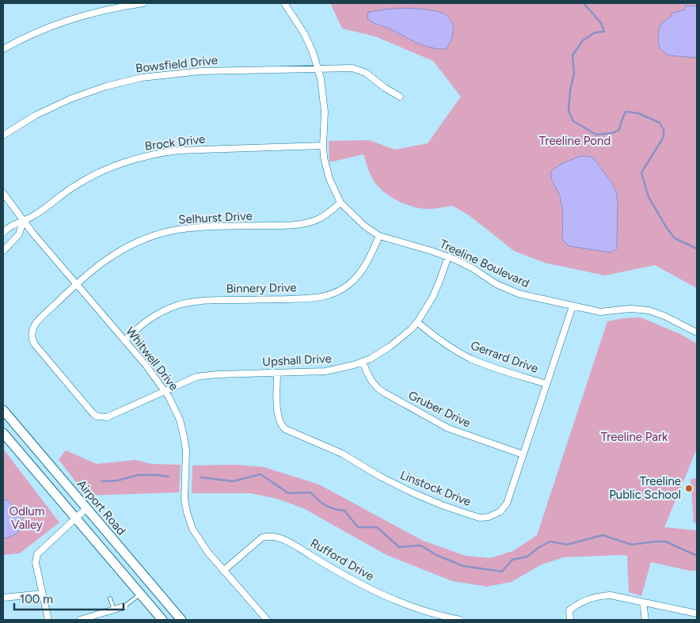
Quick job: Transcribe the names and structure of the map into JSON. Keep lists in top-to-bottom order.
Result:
{
  "streets": {
    "main road": ["Airport Road"],
    "street": [
      "Bowsfield Drive",
      "Brock Drive",
      "Selhurst Drive",
      "Treeline Boulevard",
      "Binnery Drive",
      "Gerrard Drive",
      "Whitwell Drive",
      "Upshall Drive",
      "Gruber Drive",
      "Linstock Drive",
      "Rufford Drive"
    ]
  },
  "crossings": [
    ["Bowsfield Drive", "Treeline Boulevard"],
    ["Brock Drive", "Treeline Boulevard"],
    ["Brock Drive", "Whitwell Drive"],
    ["Selhurst Drive", "Treeline Boulevard"],
    ["Selhurst Drive", "Whitwell Drive"],
    ["Selhurst Drive", "Upshall Drive"],
    ["Treeline Boulevard", "Binnery Drive"],
    ["Treeline Boulevard", "Upshall Drive"],
    ["Treeline Boulevard", "Linstock Drive"],
    ["Binnery Drive", "Whitwell Drive"],
    ["Gerrard Drive", "Upshall Drive"],
    ["Gerrard Drive", "Linstock Drive"],
    ["Whitwell Drive", "Upshall Drive"],
    ["Whitwell Drive", "Rufford Drive"],
    ["Upshall Drive", "Gruber Drive"],
    ["Upshall Drive", "Linstock Drive"],
    ["Gruber Drive", "Linstock Drive"]
  ],
  "parks": ["Treeline Pond", "Treeline Park", "Odlum Valley"],
  "places": ["Treeline Public School"],
  "scale_bar": "100 m"
}
